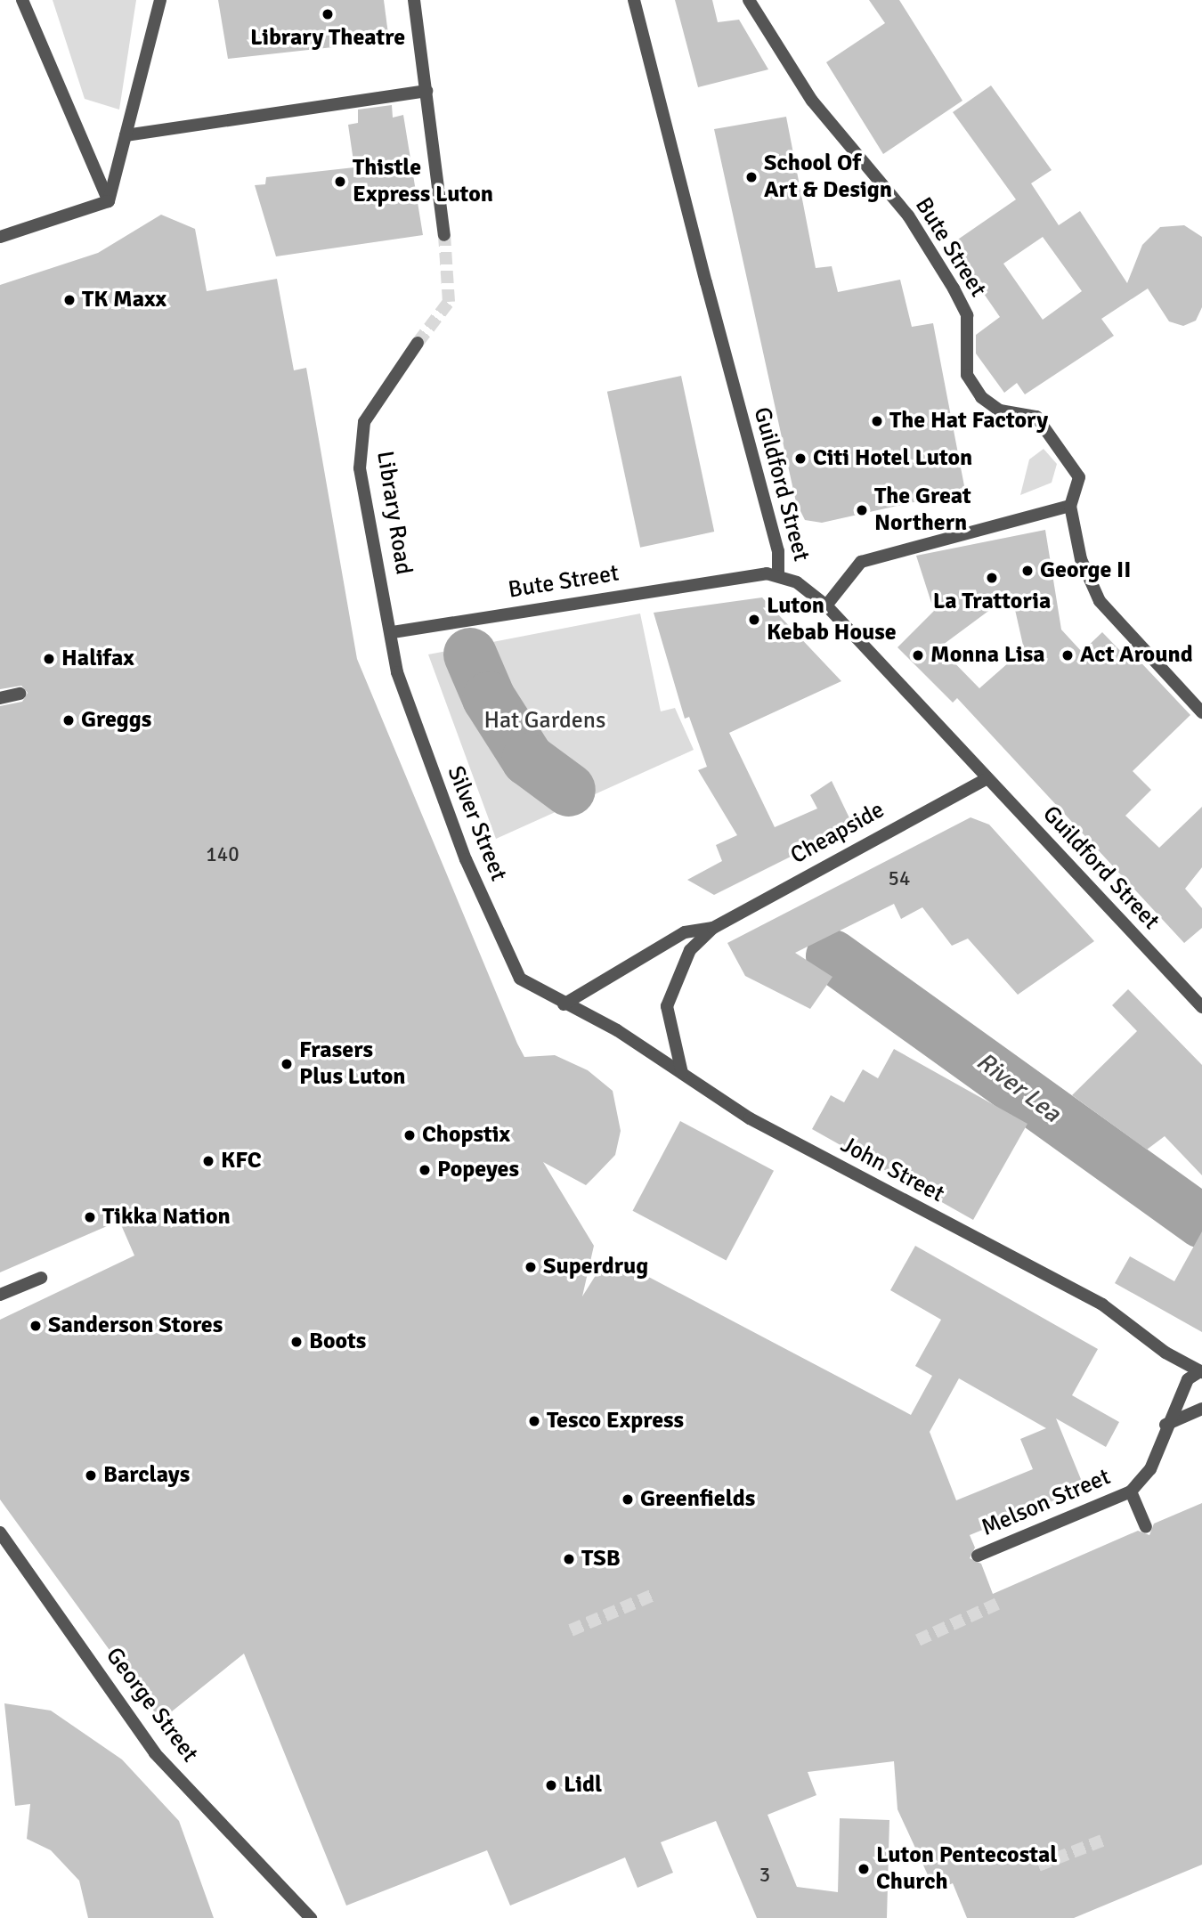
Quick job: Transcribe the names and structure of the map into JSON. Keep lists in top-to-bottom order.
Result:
{
  "streets": {
    "street": [
      "Bute Street",
      "Guildford Street",
      "Library Road",
      "Silver Street",
      "Cheapside",
      "John Street",
      "Melson Street",
      "George Street"
    ]
  },
  "crossings": [
    ["Bute Street", "Guildford Street"],
    ["Bute Street", "Library Road"],
    ["Bute Street", "Silver Street"],
    ["Guildford Street", "Cheapside"],
    ["Library Road", "Silver Street"],
    ["Silver Street", "John Street"],
    ["John Street", "Melson Street"]
  ],
  "water": ["River Lea"],
  "parks": ["Hat Gardens"],
  "places": [
    "Library Theatre",
    "School Of Art & Design",
    "Thistle Express Luton",
    "TK Maxx",
    "The Hat Factory",
    "Citi Hotel Luton",
    "The Great Northern",
    "George II",
    "La Trattoria",
    "Luton Kebab House",
    "Monna Lisa",
    "Act Around",
    "Halifax",
    "Greggs",
    "Frasers Plus Luton",
    "Chopstix",
    "KFC",
    "Popeyes",
    "Tikka Nation",
    "Superdrug",
    "Sanderson Stores",
    "Boots",
    "Tesco Express",
    "Barclays",
    "Greenfields",
    "TSB",
    "Lidl",
    "Luton Pentecostal Church"
  ],
  "house_numbers": ["140", "54", "3"]
}
